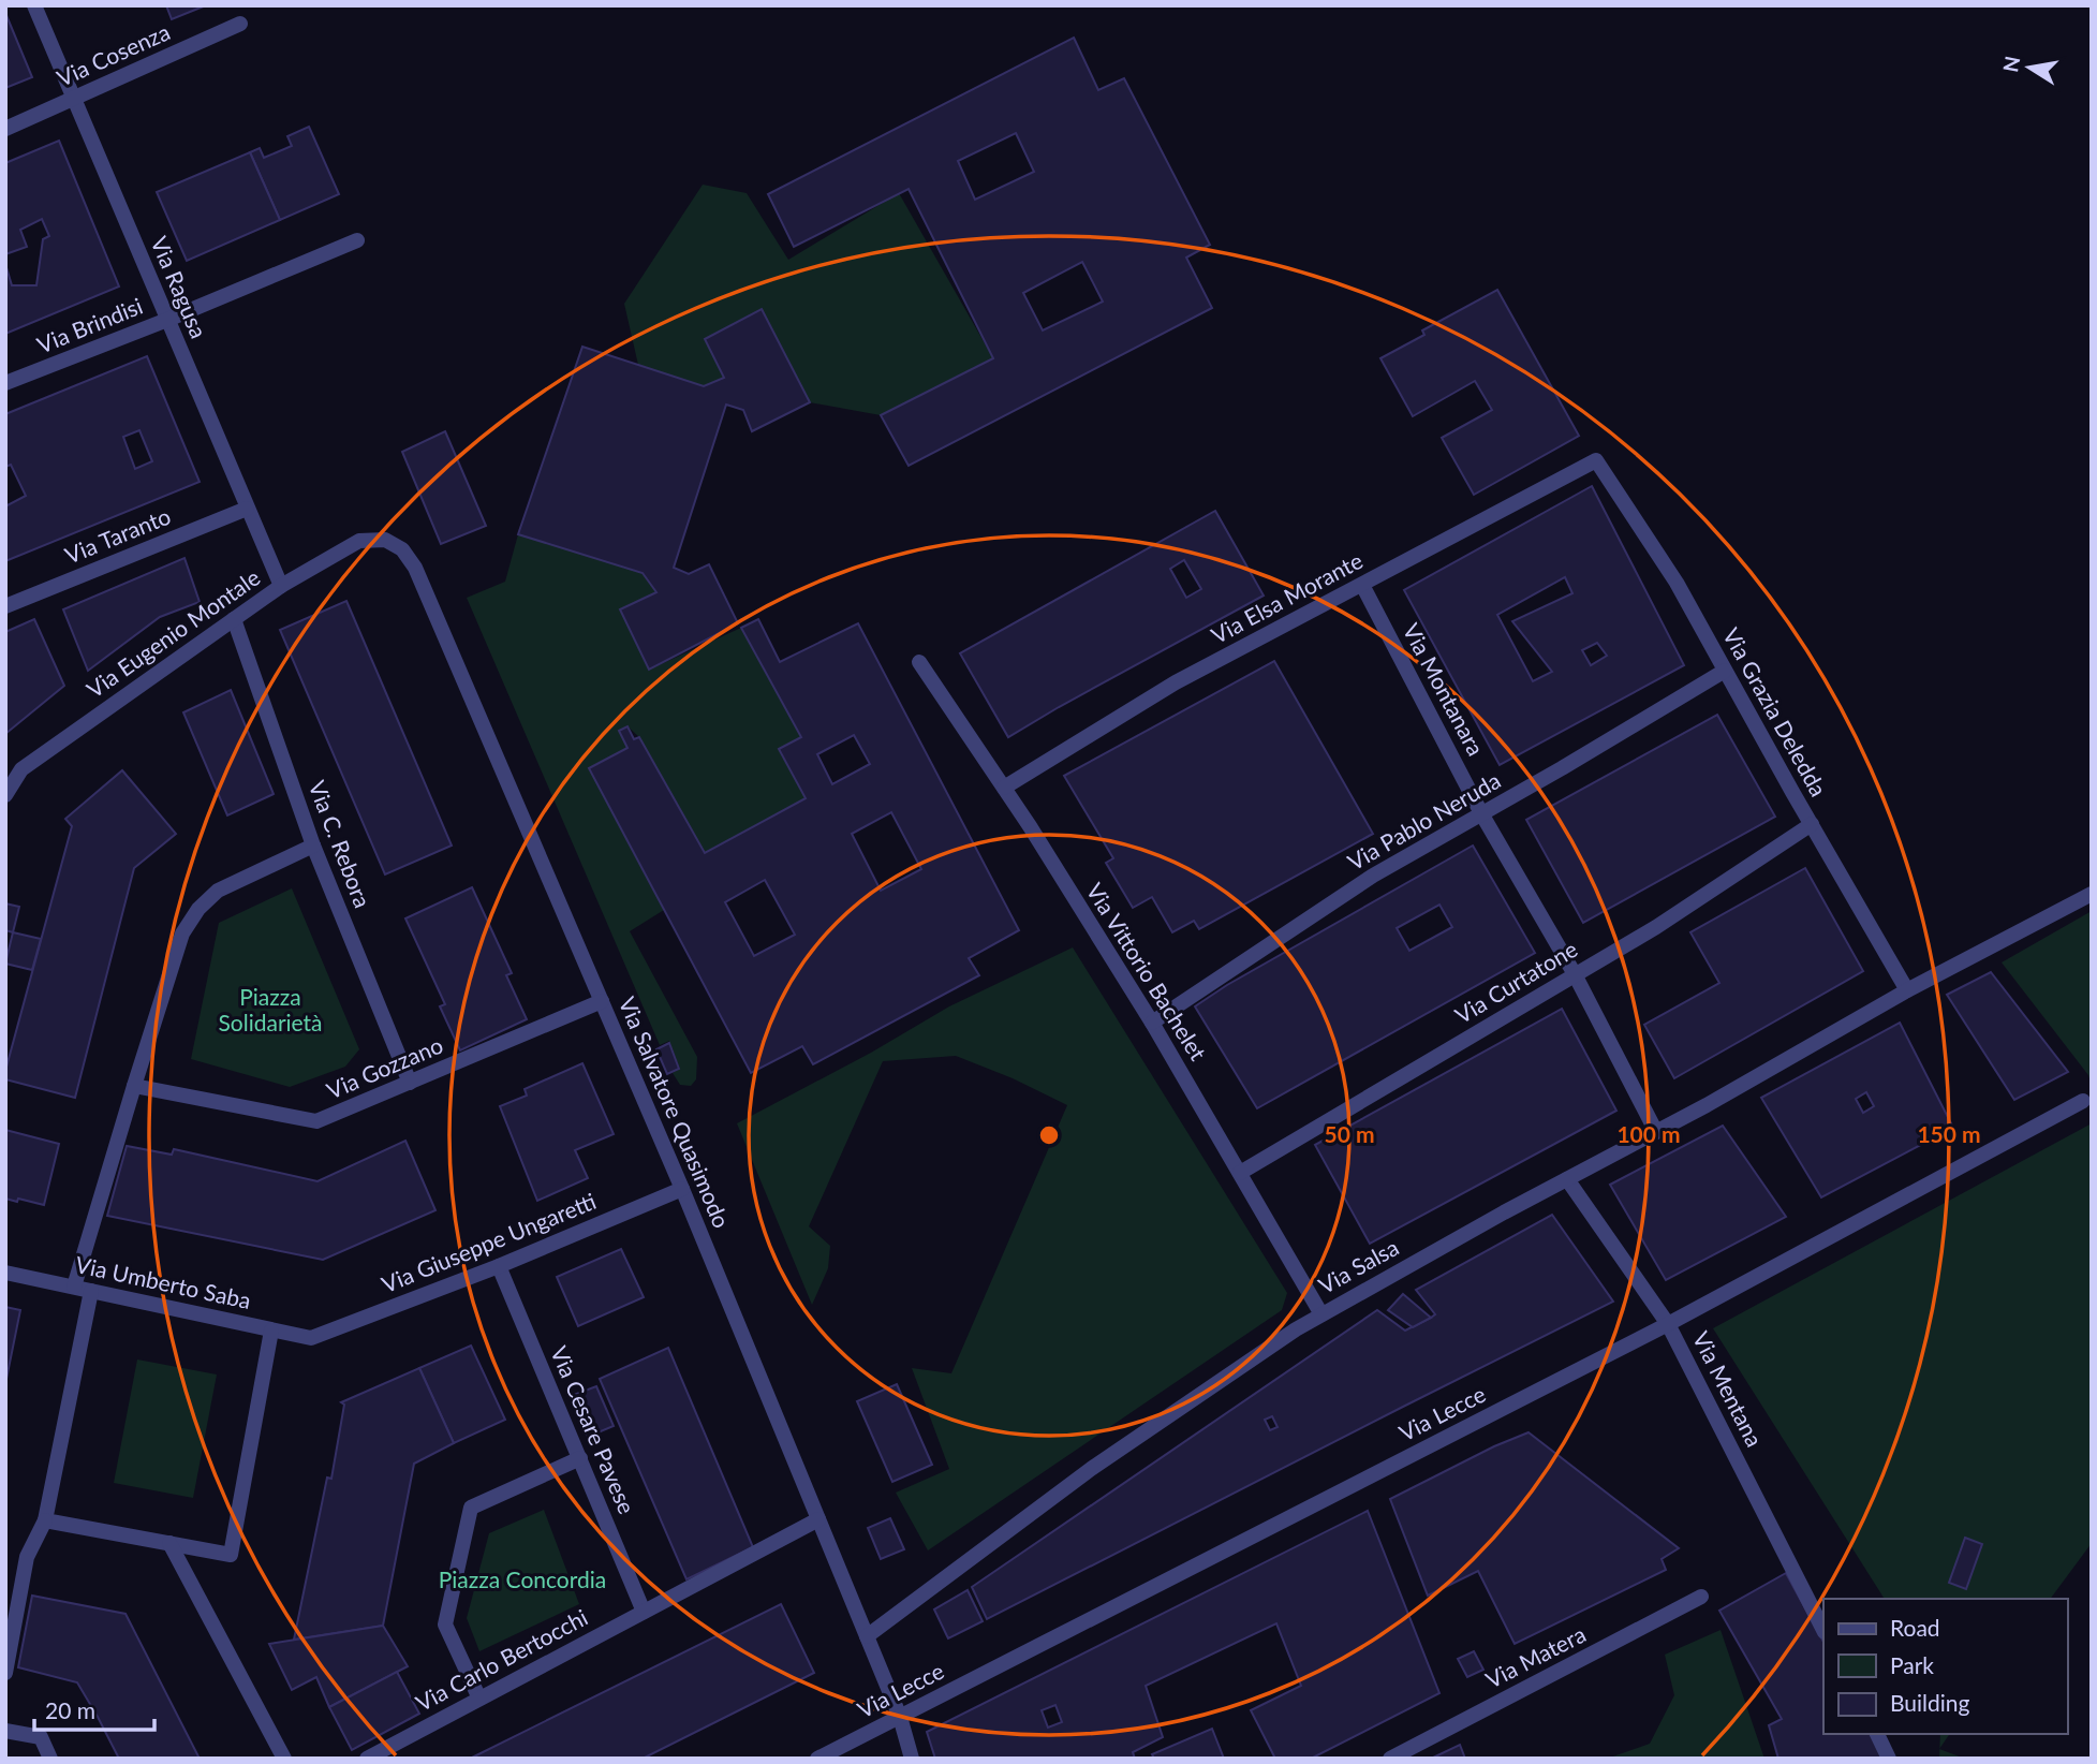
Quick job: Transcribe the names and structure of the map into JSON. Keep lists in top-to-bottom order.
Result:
{
  "streets": {
    "street": [
      "Via Cosenza",
      "Via Ragusa",
      "Via Brindisi",
      "Via Taranto",
      "Via Elsa Morante",
      "Via Eugenio Montale",
      "Via Montanara",
      "Via Grazia Deledda",
      "Via Pablo Neruda",
      "Via C. Rebora",
      "Via Vittorio Bachelet",
      "Via Curtatone",
      "Via Gozzano",
      "Via Salvatore Quasimodo",
      "Via Giuseppe Ungaretti",
      "Via Salsa",
      "Via Umberto Saba",
      "Via Mentana",
      "Via Lecce",
      "Via Cesare Pavese",
      "Via Matera",
      "Via Carlo Bertocchi"
    ]
  },
  "crossings": [
    ["Via Cosenza", "Via Ragusa"],
    ["Via Ragusa", "Via Brindisi"],
    ["Via Ragusa", "Via Taranto"],
    ["Via Ragusa", "Via Eugenio Montale"],
    ["Via Elsa Morante", "Via Montanara"],
    ["Via Elsa Morante", "Via Grazia Deledda"],
    ["Via Elsa Morante", "Via Vittorio Bachelet"],
    ["Via Eugenio Montale", "Via C. Rebora"],
    ["Via Eugenio Montale", "Via Salvatore Quasimodo"],
    ["Via Montanara", "Via Pablo Neruda"],
    ["Via Montanara", "Via Curtatone"],
    ["Via Montanara", "Via Salsa"],
    ["Via Grazia Deledda", "Via Pablo Neruda"],
    ["Via Grazia Deledda", "Via Curtatone"],
    ["Via Grazia Deledda", "Via Salsa"],
    ["Via Pablo Neruda", "Via Vittorio Bachelet"],
    ["Via C. Rebora", "Via Gozzano"],
    ["Via Vittorio Bachelet", "Via Curtatone"],
    ["Via Vittorio Bachelet", "Via Salsa"],
    ["Via Gozzano", "Via Salvatore Quasimodo"],
    ["Via Salvatore Quasimodo", "Via Giuseppe Ungaretti"],
    ["Via Salvatore Quasimodo", "Via Salsa"],
    ["Via Salvatore Quasimodo", "Via Lecce"],
    ["Via Salvatore Quasimodo", "Via Carlo Bertocchi"],
    ["Via Giuseppe Ungaretti", "Via Umberto Saba"],
    ["Via Giuseppe Ungaretti", "Via Cesare Pavese"],
    ["Via Salsa", "Via Mentana"],
    ["Via Mentana", "Via Lecce"],
    ["Via Cesare Pavese", "Via Carlo Bertocchi"]
  ],
  "parks": ["Piazza Solidarietà", "Piazza Concordia"],
  "legend": ["Road", "Park", "Building"],
  "scale_bar": "20 m",
  "north": "left",
  "rings": ["50 m", "100 m", "150 m"]
}
